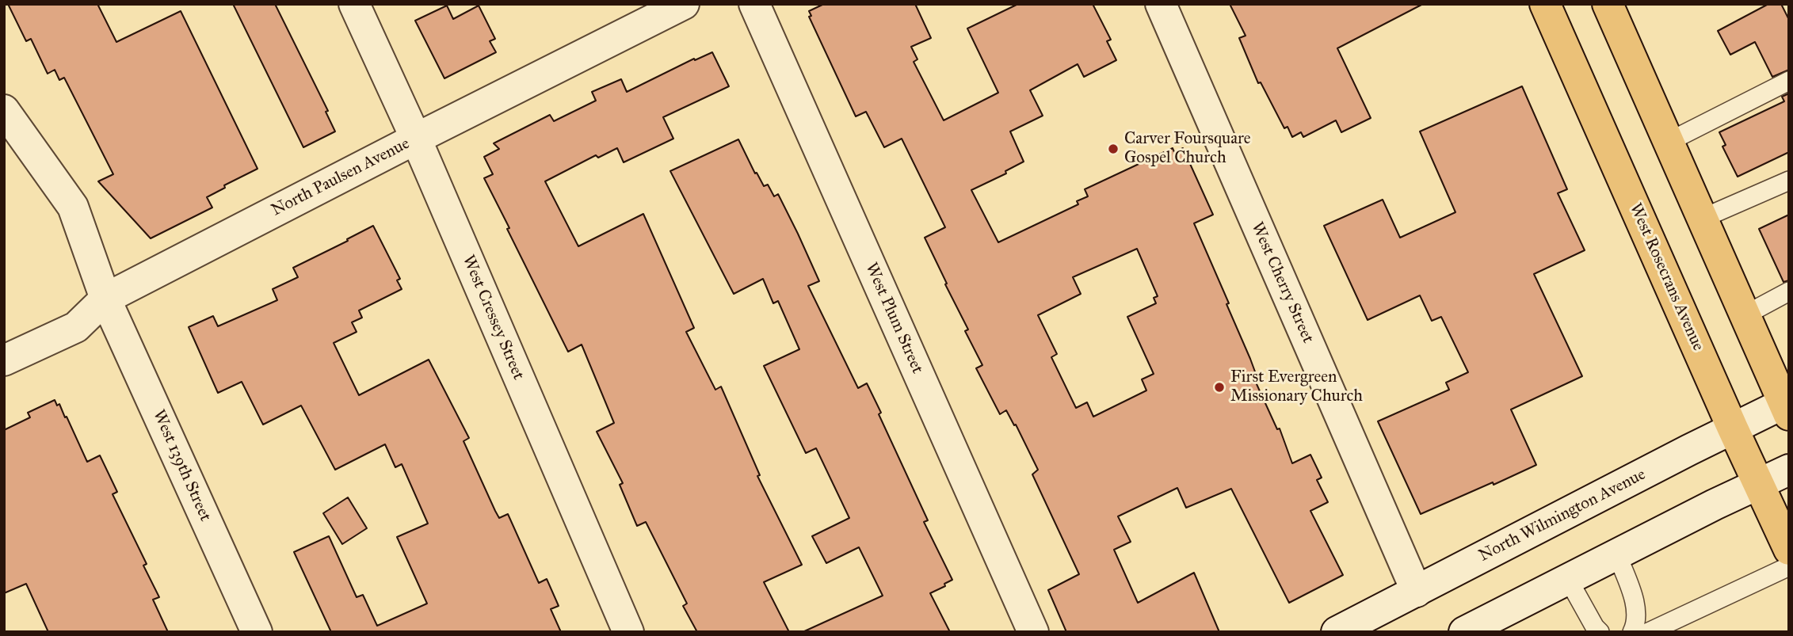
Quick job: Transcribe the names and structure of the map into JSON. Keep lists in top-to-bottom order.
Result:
{
  "streets": {
    "main road": ["West Rosecrans Avenue"],
    "street": [
      "North Paulsen Avenue",
      "West Cherry Street",
      "West Cressey Street",
      "West Plum Street",
      "West 139th Street",
      "North Wilmington Avenue"
    ]
  },
  "crossings": [
    ["North Paulsen Avenue", "West Cressey Street"],
    ["North Paulsen Avenue", "West 139th Street"],
    ["West Rosecrans Avenue", "North Wilmington Avenue"],
    ["West Cherry Street", "North Wilmington Avenue"]
  ],
  "places": ["Carver Foursquare Gospel Church", "First Evergreen Missionary Church"]
}
